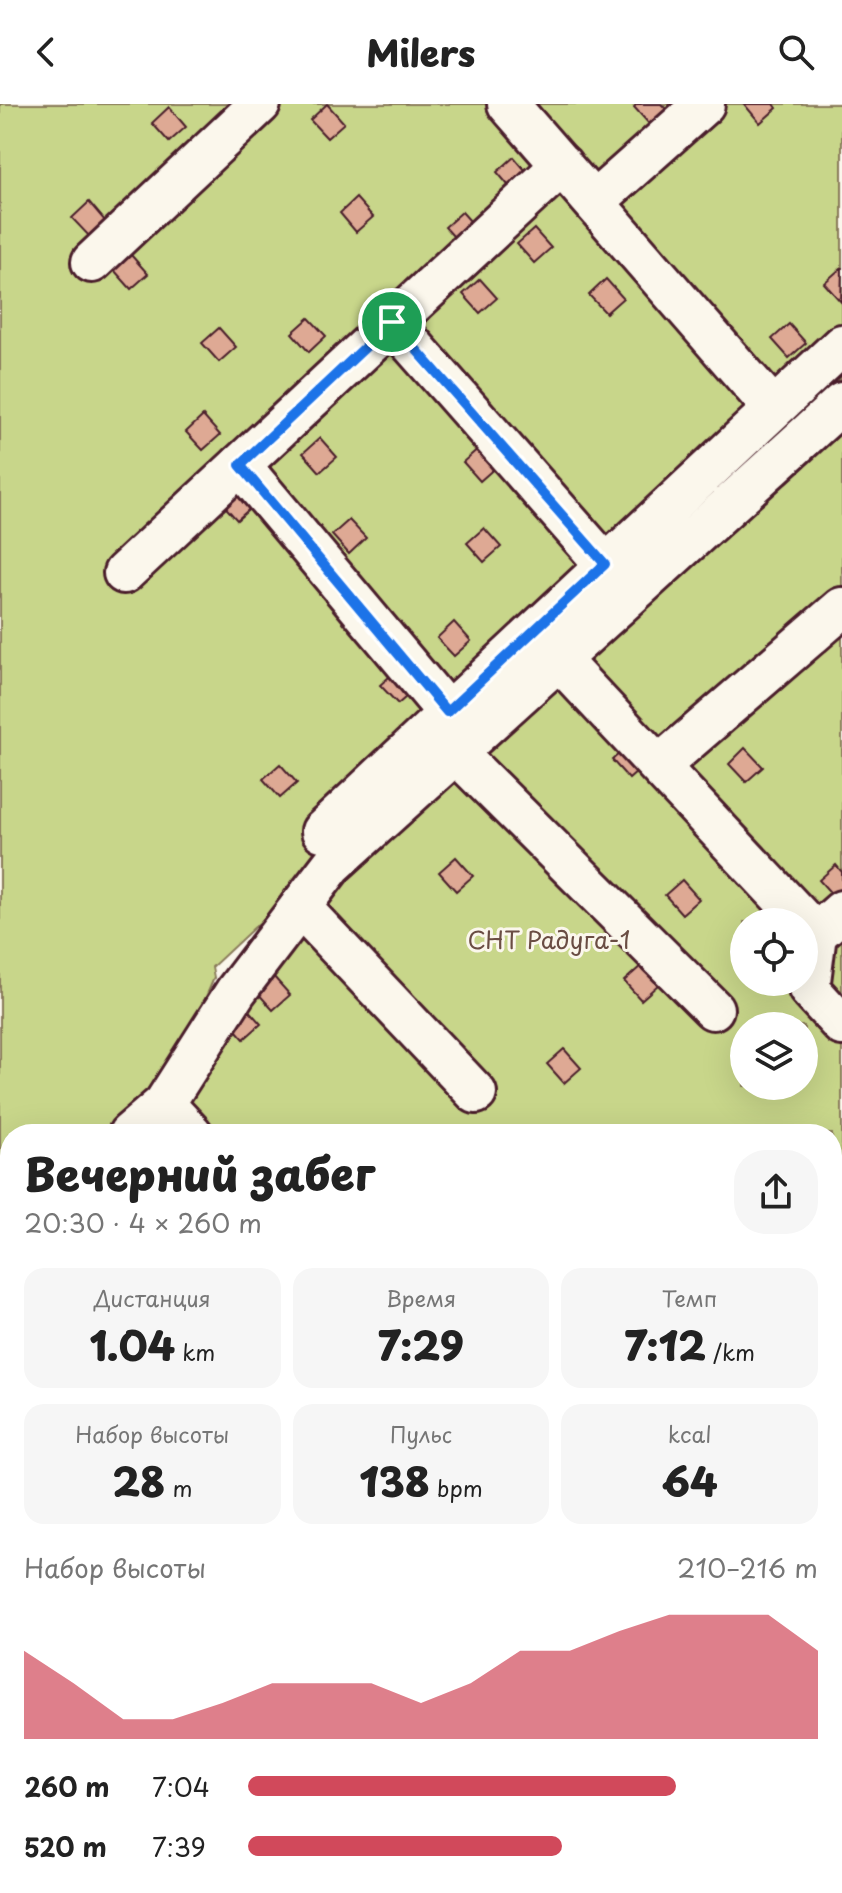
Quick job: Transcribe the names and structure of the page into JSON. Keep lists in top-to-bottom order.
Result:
{
  "parks": ["СНТ Радуга-1"],
  "page": {
    "header": "Milers",
    "heading": ["Вечерний забег", "20:30 · 4 × 260 m"],
    "stats": [
      ["Дистанция", "1.04 km"],
      ["Время", "7:29"],
      ["Темп", "7:12 /km"],
      ["Набор высоты", "28 m"],
      ["Пульс", "138 bpm"],
      ["kcal", "64"]
    ],
    "chart": ["Набор высоты", "210–216 m"],
    "list": [
      {
        "name": "260 m",
        "note": "7:04"
      },
      {
        "name": "520 m",
        "note": "7:39"
      }
    ]
  }
}
